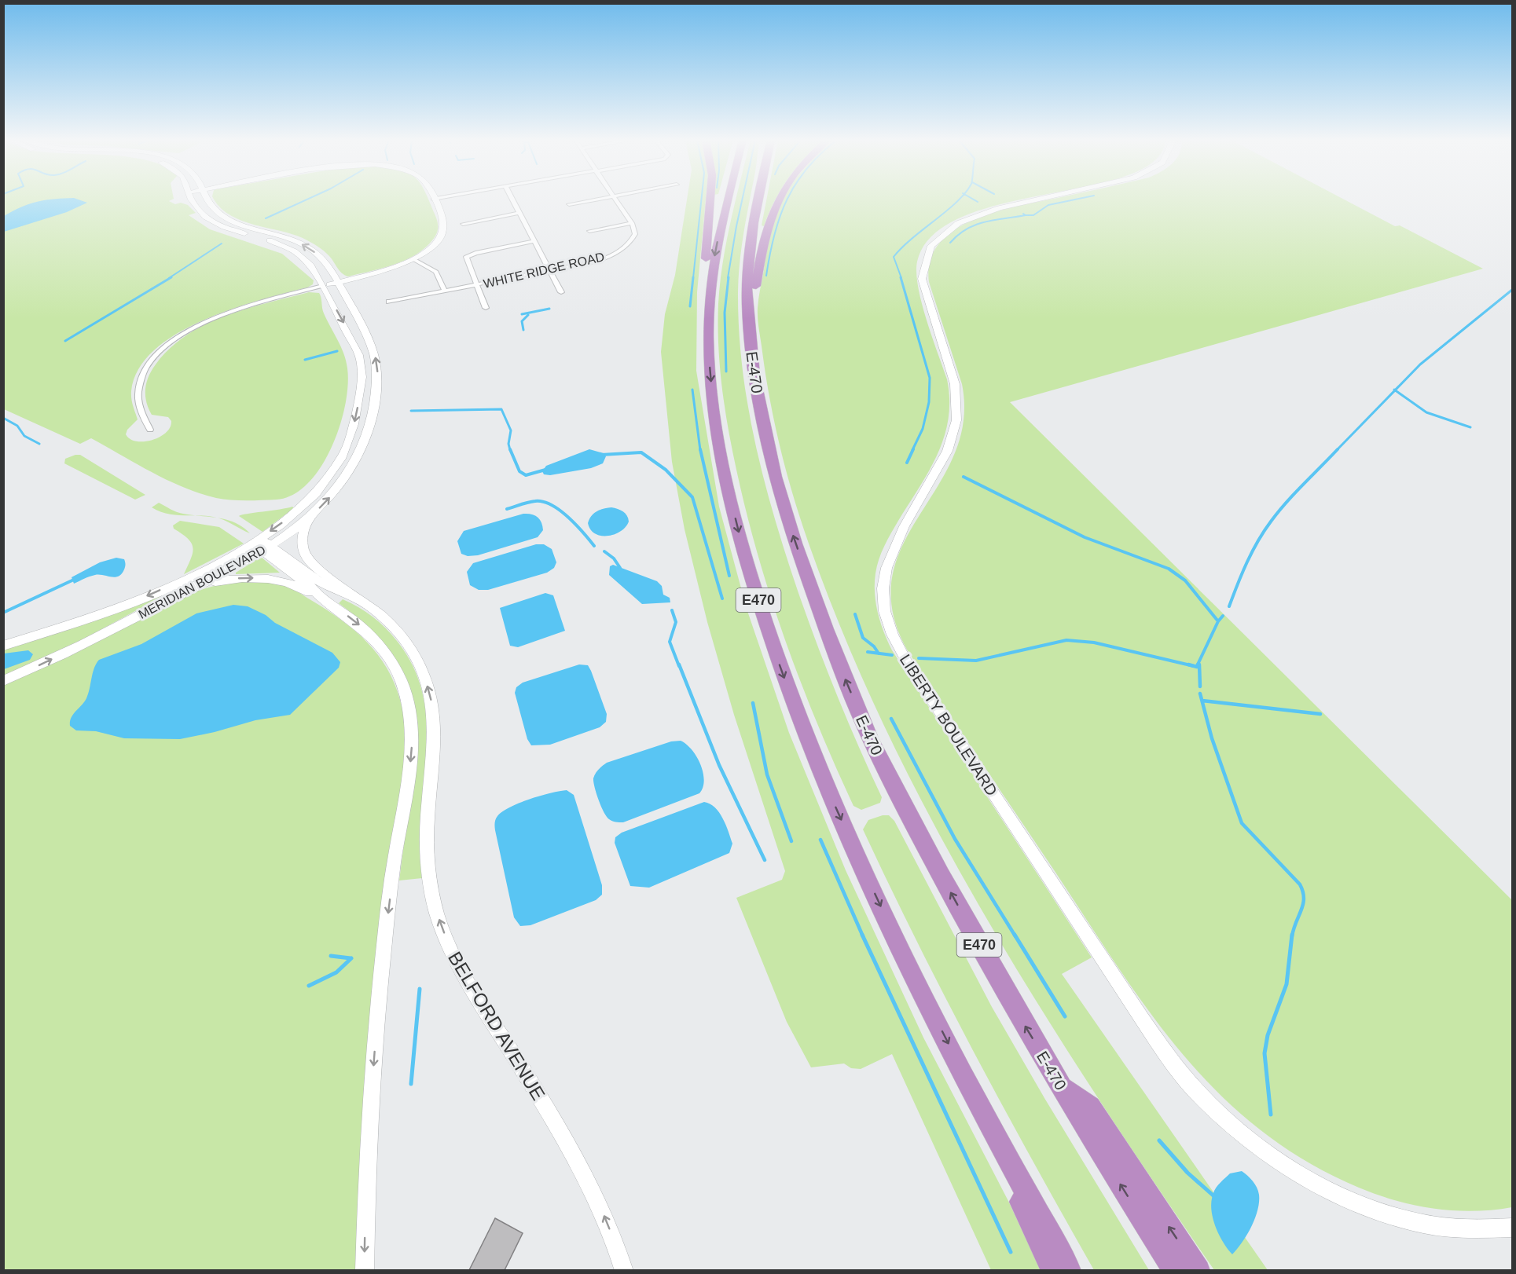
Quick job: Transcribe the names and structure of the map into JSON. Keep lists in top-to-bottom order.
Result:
{
  "streets": {
    "highway": ["E-470", "E470"],
    "main road": ["MERIDIAN BOULEVARD", "LIBERTY BOULEVARD", "BELFORD AVENUE"],
    "street": ["WHITE RIDGE ROAD"]
  },
  "crossings": [
    ["MERIDIAN BOULEVARD", "BELFORD AVENUE"]
  ]
}
